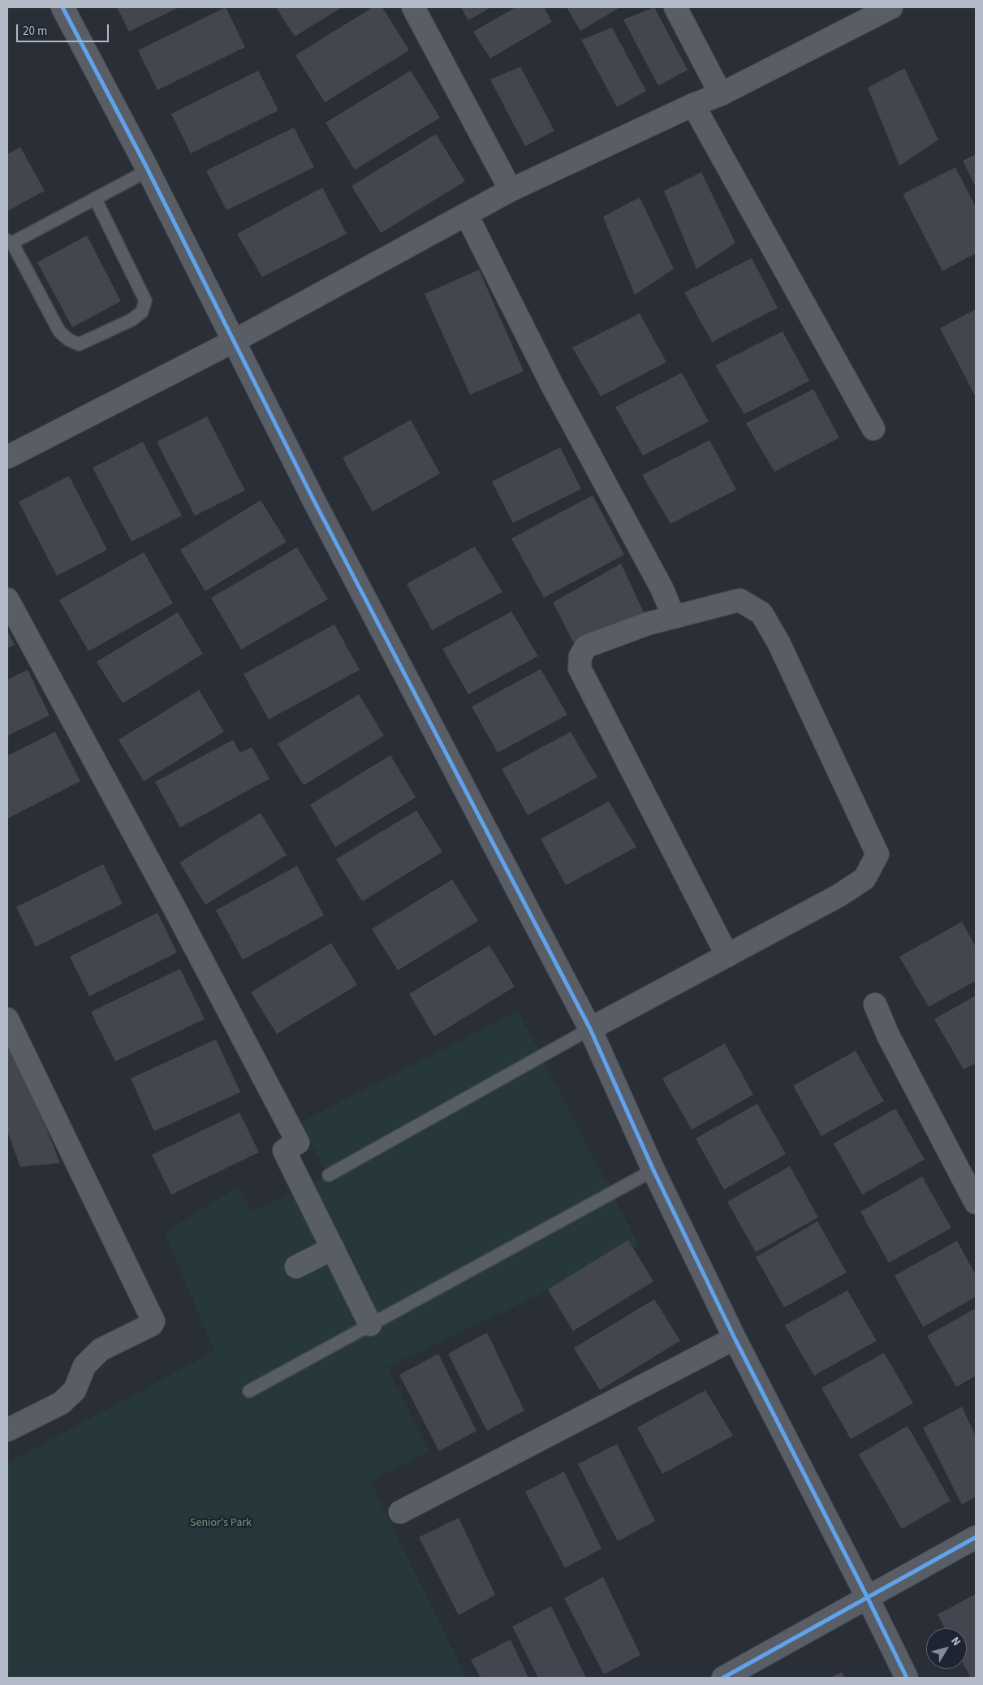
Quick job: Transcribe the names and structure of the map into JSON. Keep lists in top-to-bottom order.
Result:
{
  "parks": ["Senior's Park"],
  "scale_bar": "20 m",
  "north": "top right"
}
